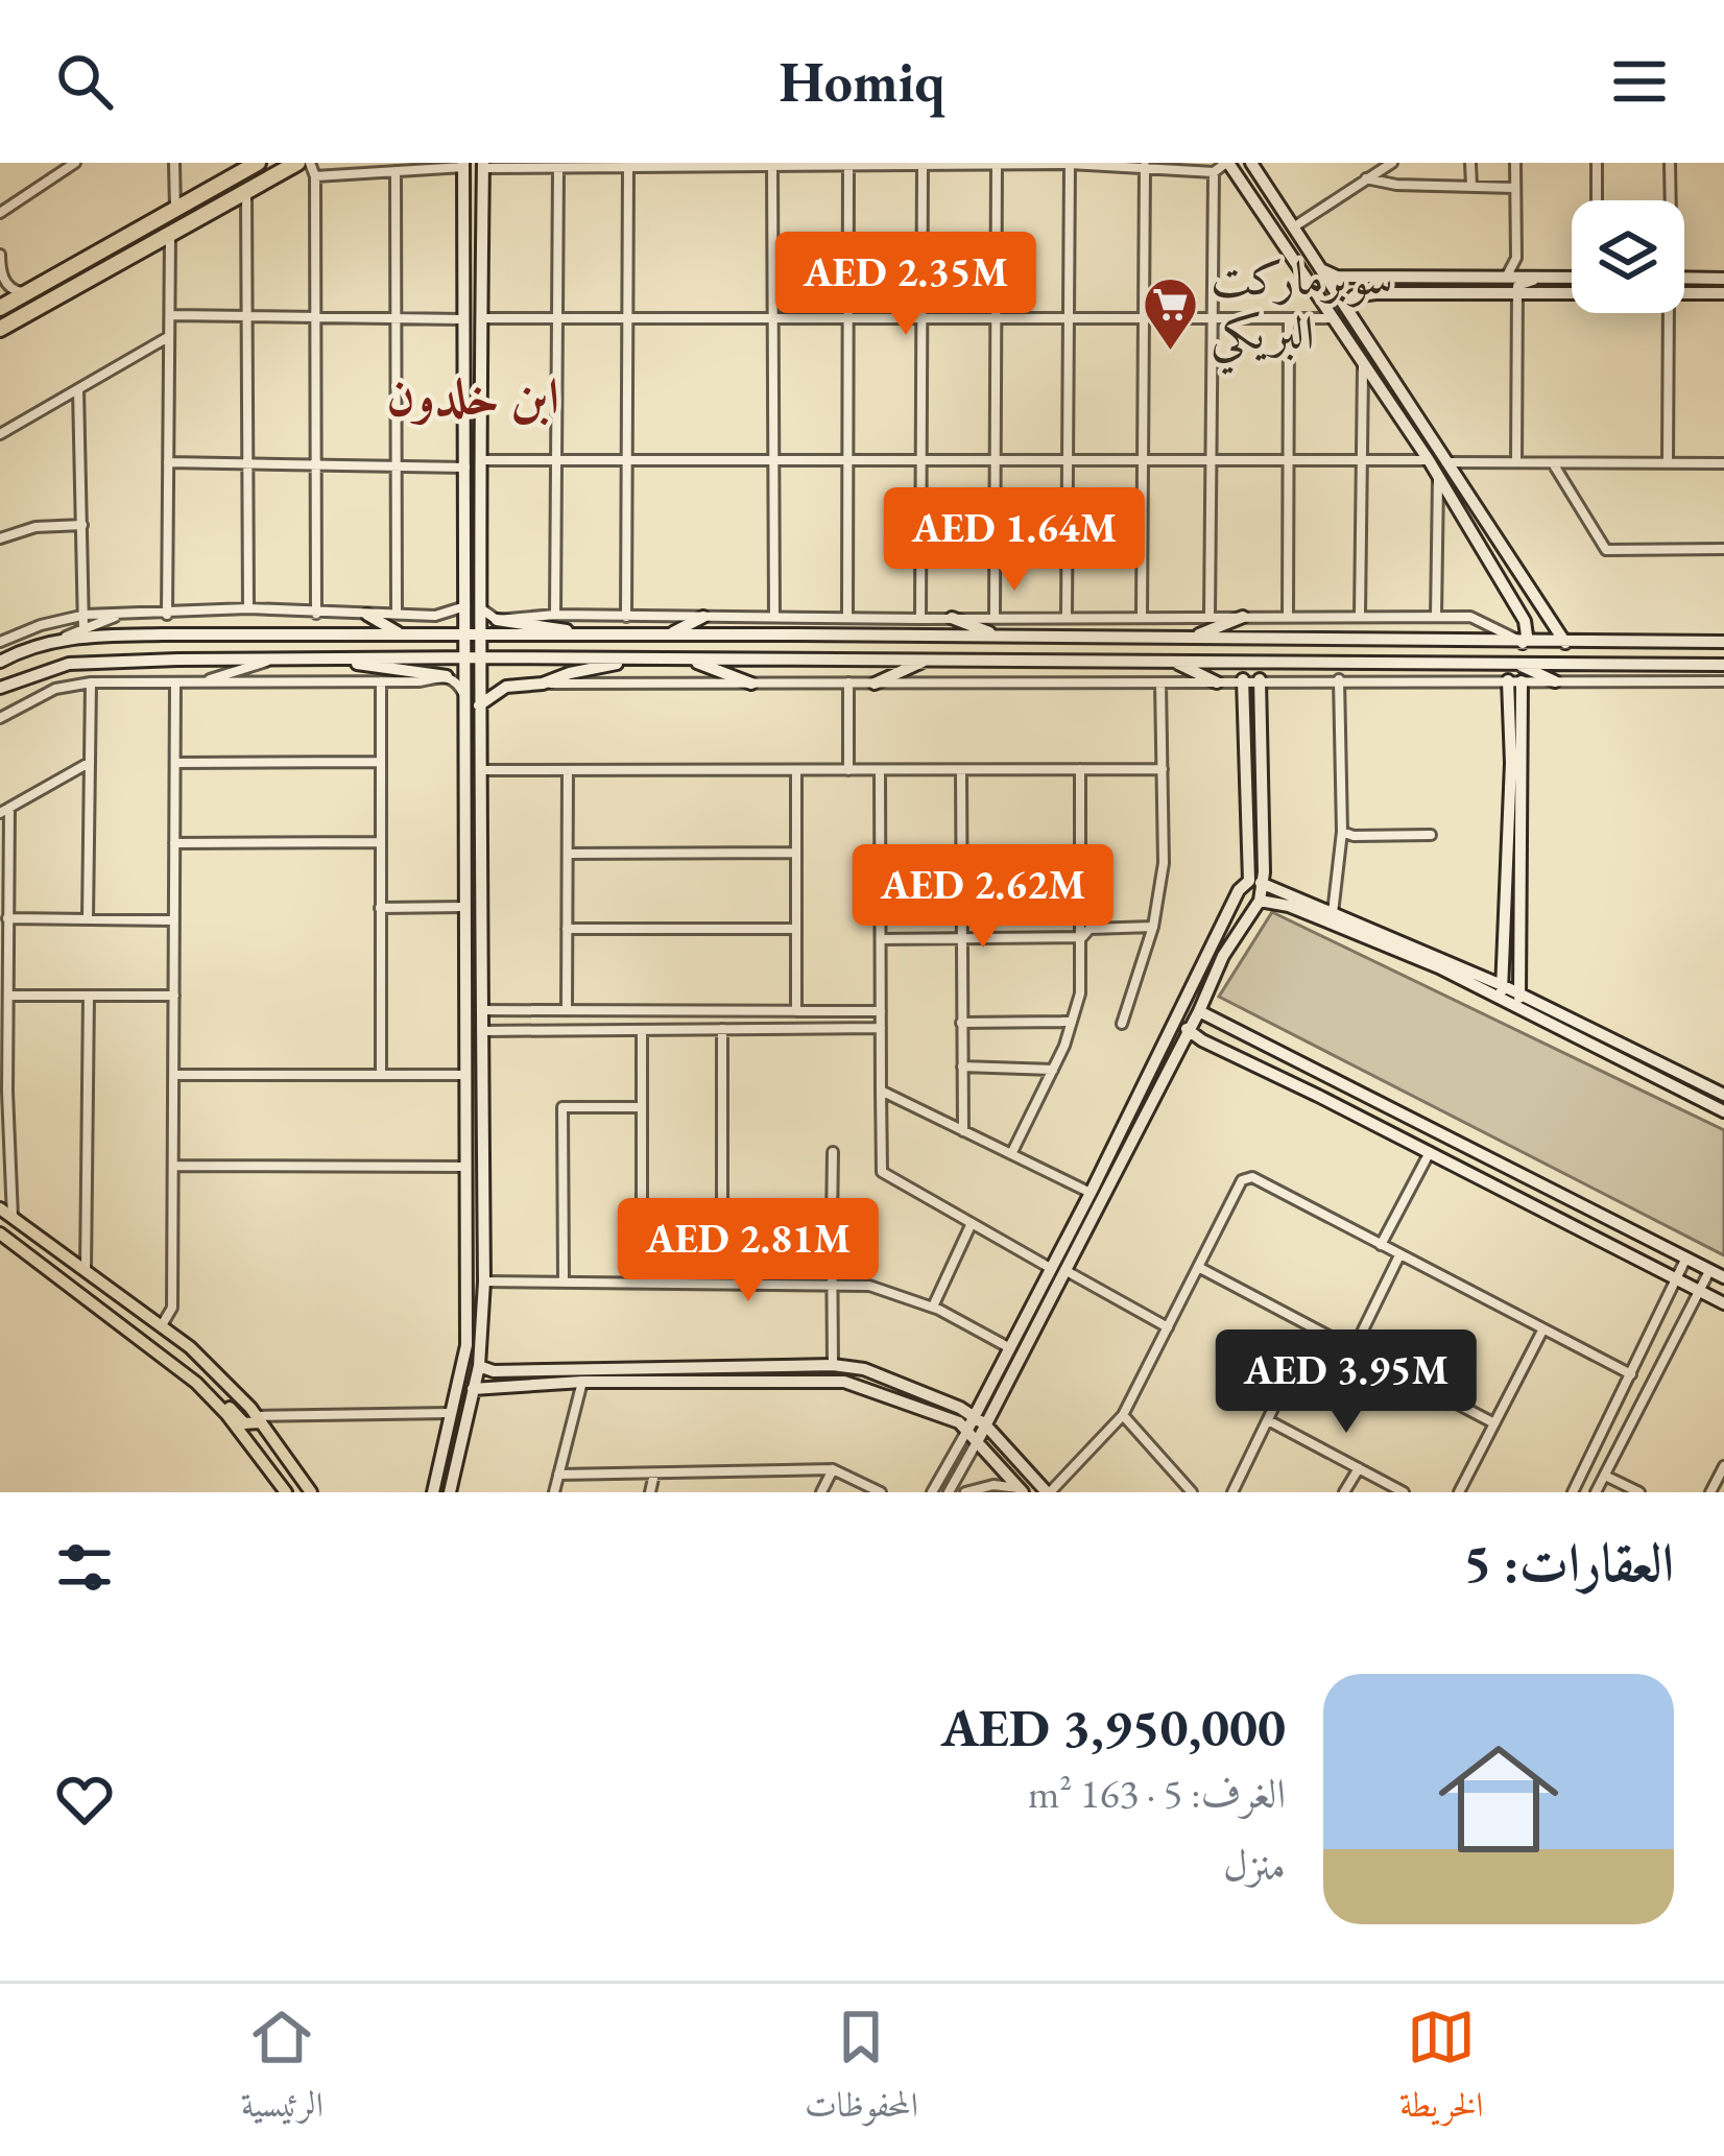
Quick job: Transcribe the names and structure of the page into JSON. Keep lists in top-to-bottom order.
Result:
{
  "districts": ["ابن خلدون"],
  "places": {
    "supermarket": ["سوبرماركت البريكي"]
  },
  "page": {
    "header": "Homiq",
    "price": [
      "AED 2.35M",
      "AED 1.64M",
      "AED 2.62M",
      "AED 2.81M",
      "AED 3.95M"
    ],
    "heading": "العقارات: 5",
    "list": [
      {
        "name": "AED 3,950,000",
        "note": "الغرف: 5 · 163 m² · منزل"
      }
    ],
    "tabs": ["الخريطة", "المحفوظات", "الرئيسية"]
  }
}
